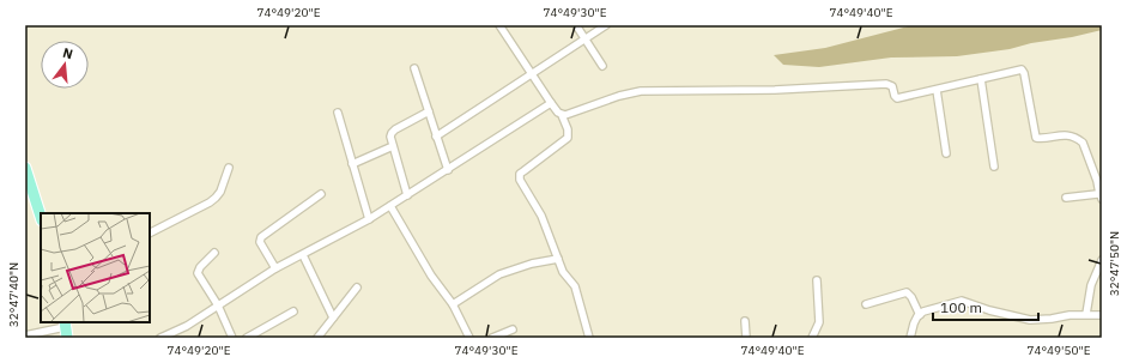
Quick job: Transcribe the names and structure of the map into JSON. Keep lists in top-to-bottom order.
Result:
{
  "scale_bar": "100 m",
  "north": "top",
  "coordinates": [
    "74°49'20\"E",
    "74°49'30\"E",
    "74°49'40\"E",
    "32°47'50\"N",
    "32°47'40\"N",
    "74°49'50\"E"
  ]
}
